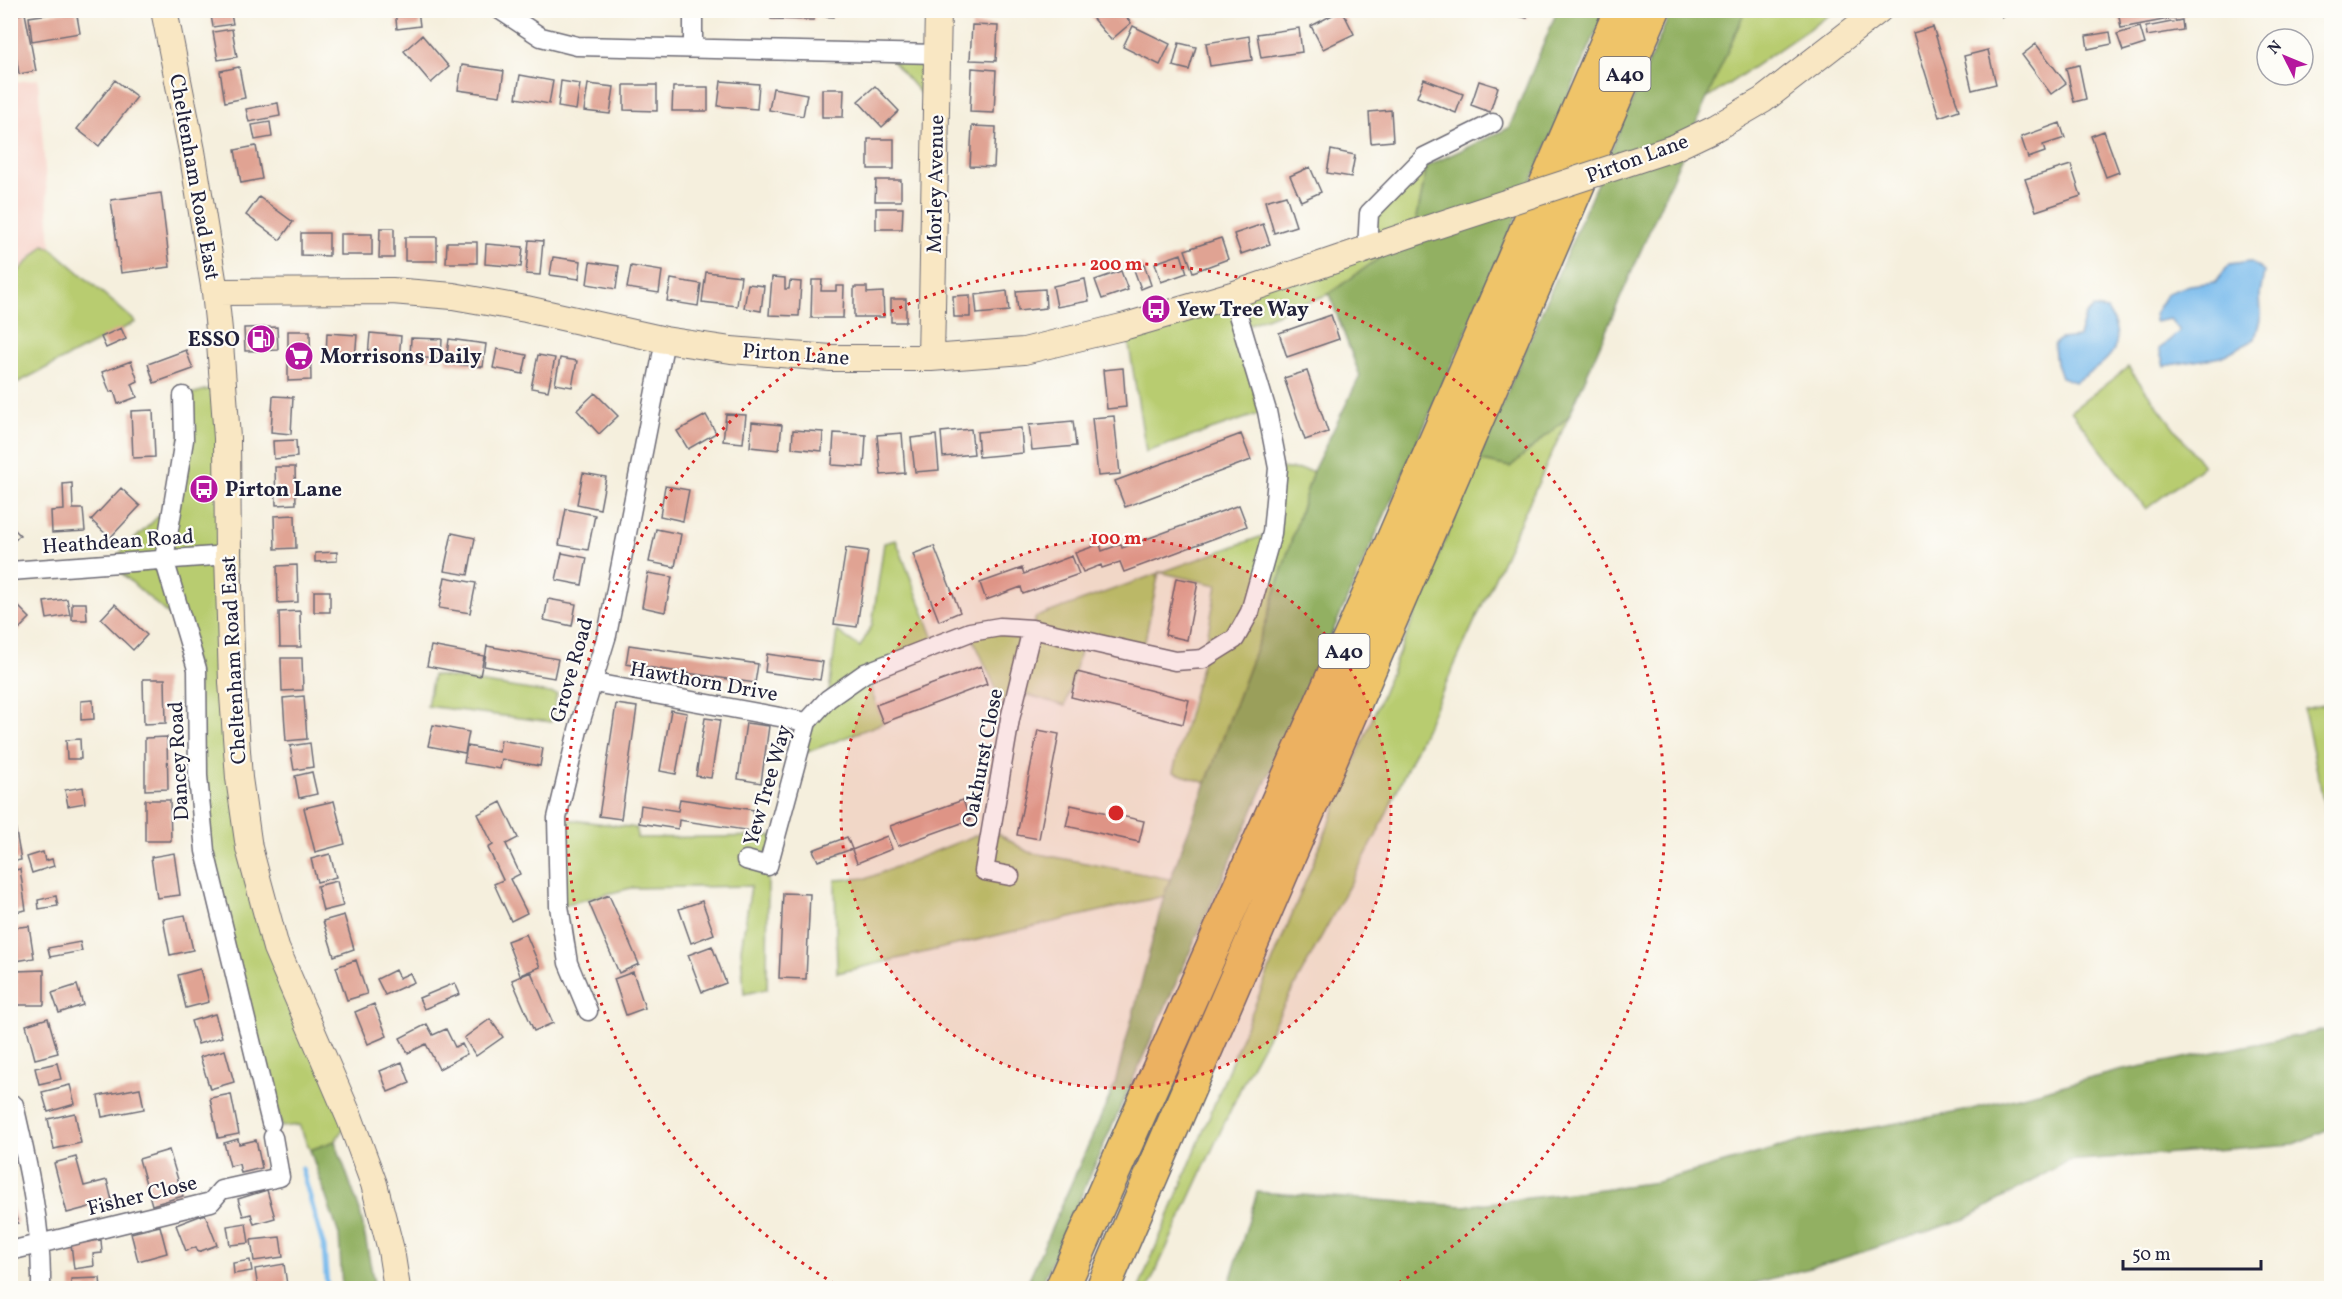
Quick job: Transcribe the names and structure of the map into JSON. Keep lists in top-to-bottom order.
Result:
{
  "streets": {
    "highway": ["A40"],
    "street": [
      "Pirton Lane",
      "Cheltenham Road East",
      "Morley Avenue",
      "Heathdean Road",
      "Grove Road",
      "Hawthorn Drive",
      "Oakhurst Close",
      "Dancey Road",
      "Yew Tree Way",
      "Fisher Close"
    ]
  },
  "crossings": [
    ["Pirton Lane", "Cheltenham Road East"],
    ["Pirton Lane", "Morley Avenue"],
    ["Pirton Lane", "Grove Road"],
    ["Pirton Lane", "Yew Tree Way"],
    ["Cheltenham Road East", "Heathdean Road"],
    ["Heathdean Road", "Dancey Road"],
    ["Grove Road", "Hawthorn Drive"],
    ["Hawthorn Drive", "Yew Tree Way"],
    ["Oakhurst Close", "Yew Tree Way"],
    ["Dancey Road", "Fisher Close"]
  ],
  "places": {
    "bus stop": ["Yew Tree Way", "Pirton Lane"],
    "fuel station": ["ESSO"],
    "supermarket": ["Morrisons Daily"]
  },
  "scale_bar": "50 m",
  "north": "top left",
  "rings": ["200 m", "100 m"]
}
